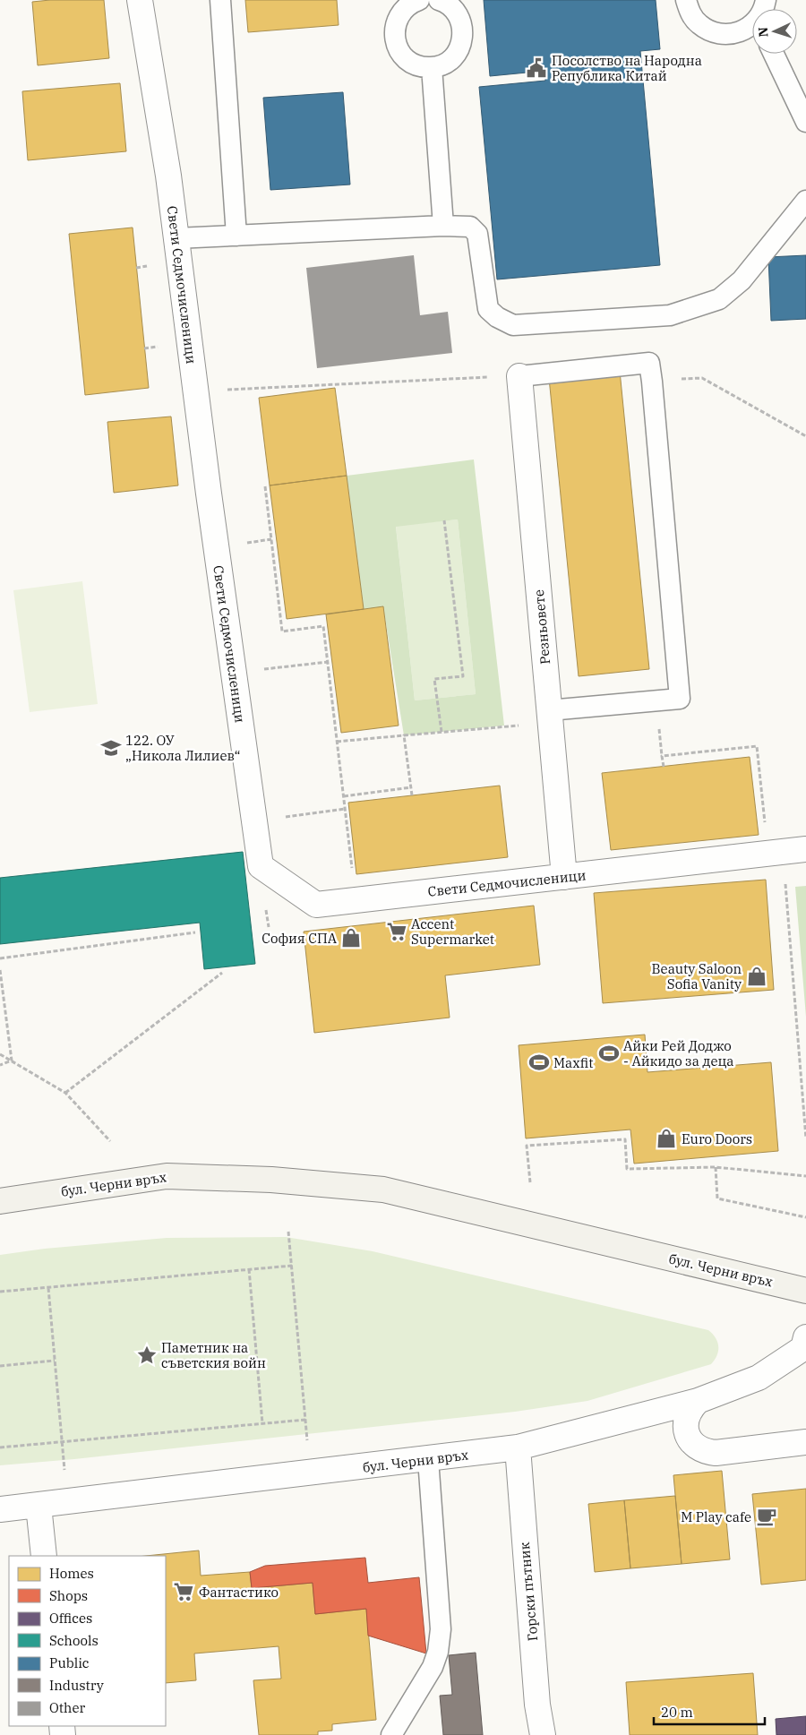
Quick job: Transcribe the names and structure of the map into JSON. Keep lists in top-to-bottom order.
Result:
{
  "streets": {
    "main road": ["бул. Черни връх"],
    "street": ["Свети Седмочисленици", "Резньовете", "Горски пътник"]
  },
  "crossings": [
    ["Свети Седмочисленици", "Резньовете"],
    ["бул. Черни връх", "Горски пътник"]
  ],
  "places": {
    "public building": ["Посолство на Народна Република Китай"],
    "school or university": ["122. ОУ „Никола Лилиев“"],
    "supermarket": ["Accent Supermarket", "Фантастико"],
    "shop": ["София СПА", "Beauty Saloon Sofia Vanity", "Euro Doors"],
    "sports": ["Айки Рей Доджо - Айкидо за деца", "Maxfit"],
    "place": ["Паметник на съветския войн"],
    "cafe": ["M Play cafe"]
  },
  "legend": [
    "Homes",
    "Shops",
    "Offices",
    "Schools",
    "Public",
    "Industry",
    "Other"
  ],
  "scale_bar": "20 m",
  "north": "left"
}
